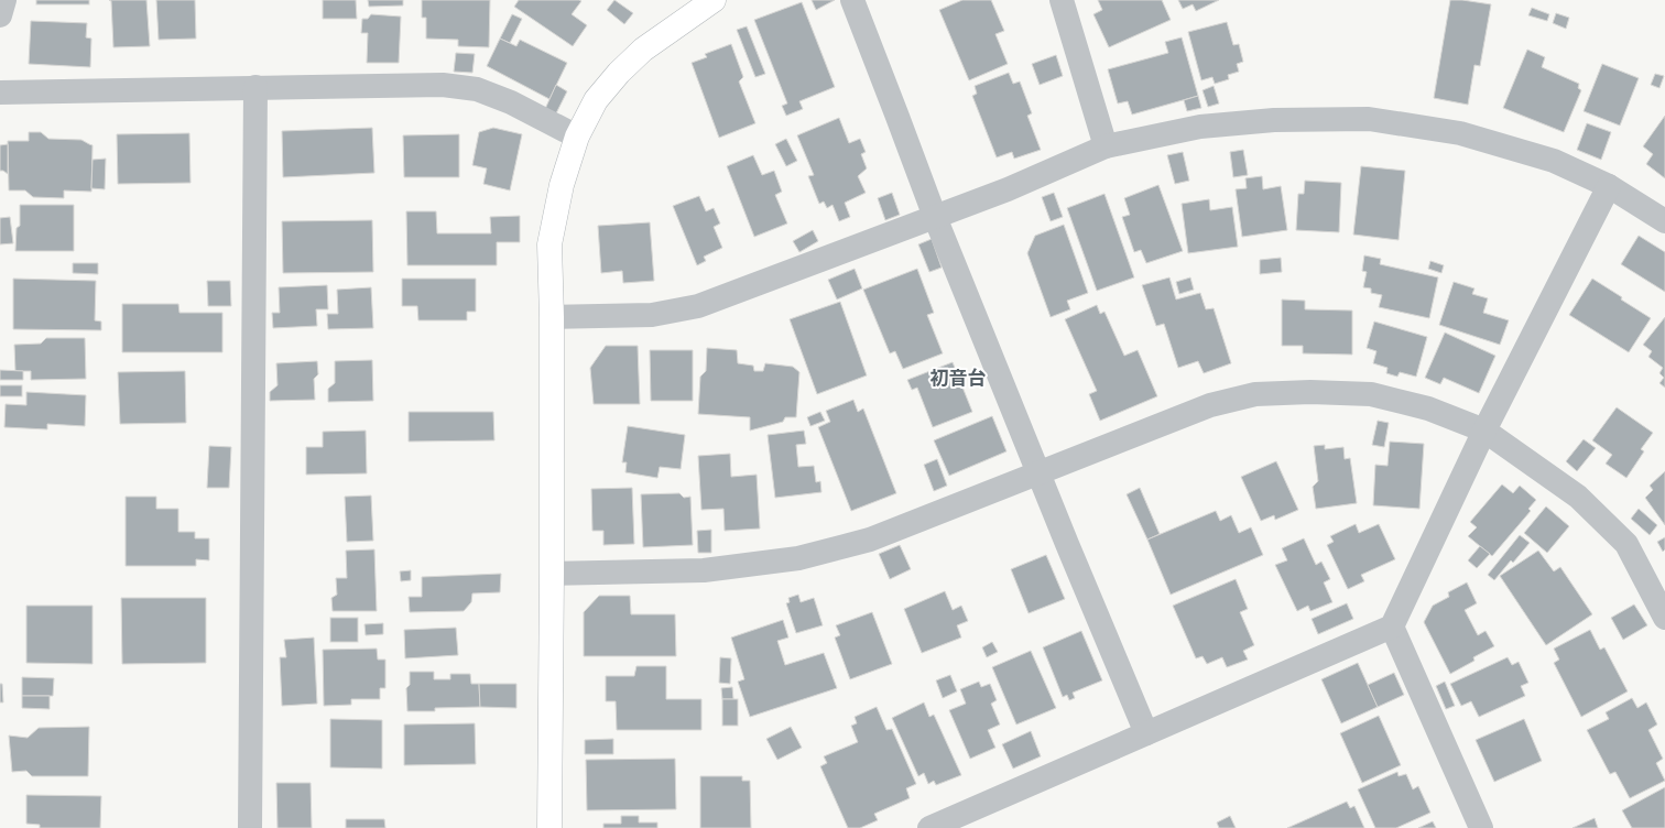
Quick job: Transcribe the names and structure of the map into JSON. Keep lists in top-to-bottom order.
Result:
{
  "districts": ["初音台"]
}
